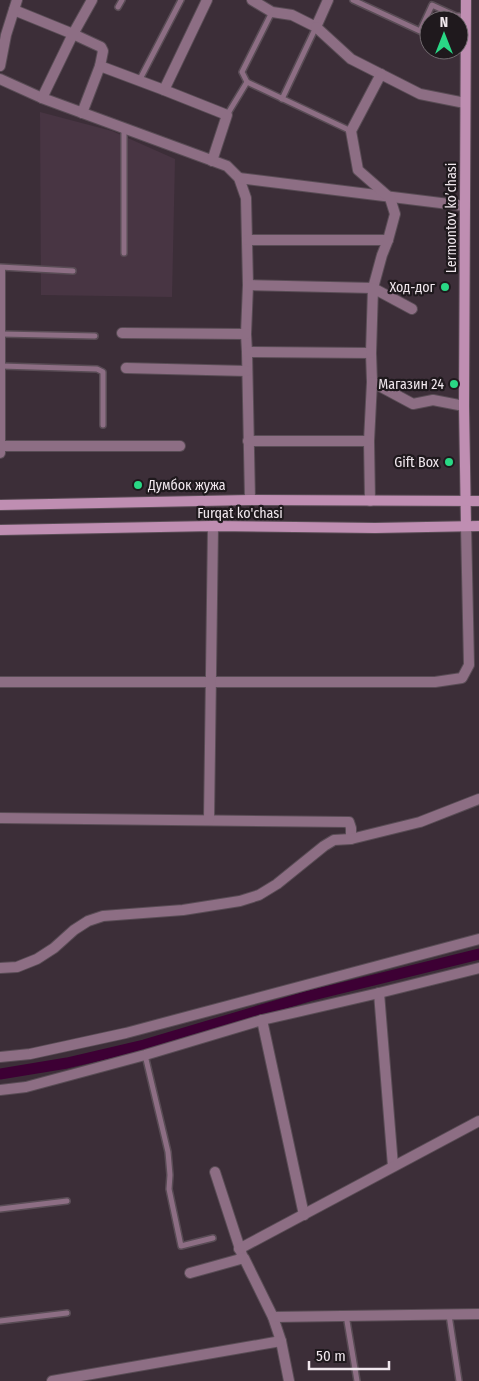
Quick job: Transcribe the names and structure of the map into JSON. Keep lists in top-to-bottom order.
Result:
{
  "streets": {
    "main road": ["Lermontov ko’chasi", "Furqat ko'chasi"]
  },
  "crossings": [
    ["Lermontov ko’chasi", "Furqat ko'chasi"]
  ],
  "places": [
    "Ход-дог",
    "Магазин 24",
    "Gift Box",
    "Думбок жужа"
  ],
  "scale_bar": "50 m",
  "north": "top"
}
